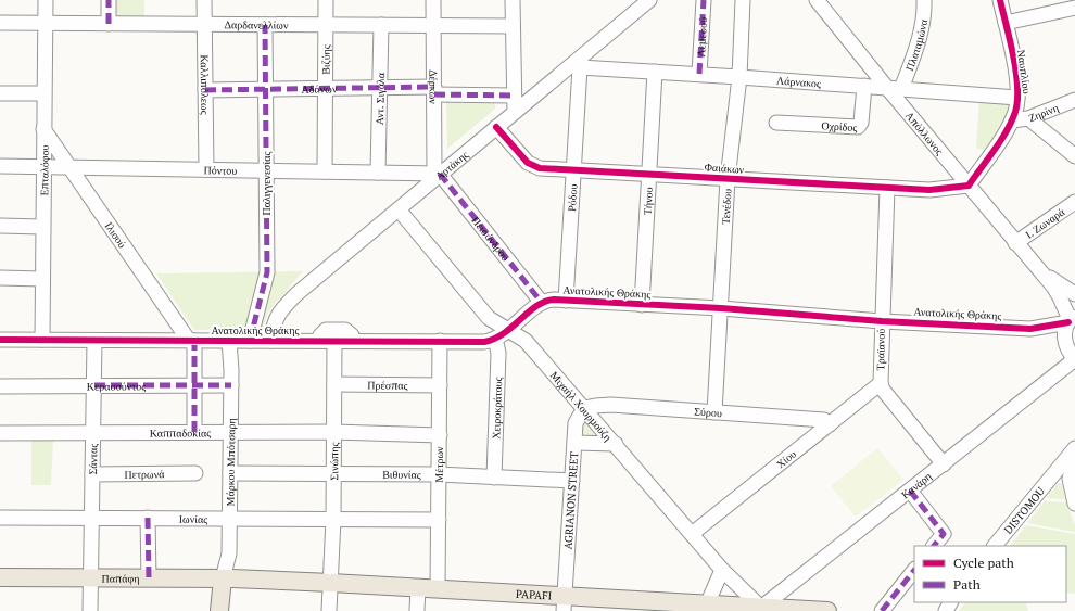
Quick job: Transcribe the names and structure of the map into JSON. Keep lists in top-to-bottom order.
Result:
{
  "streets": {
    "main road": ["Μάρκου Μπότσαρη", "Παπάφη", "PAPAFI"],
    "street": [
      "Δαρδανελλίων",
      "Λεμεσού",
      "Πλαταμώνα",
      "Βιζύης",
      "Ναυπλίου",
      "Λάρνακος",
      "Καλλιπόλεως",
      "Δέρκων",
      "Αδάνων",
      "Αντ. Σιγάλα",
      "Ζηρίνη",
      "Οχρίδος",
      "Απόλλωνος",
      "Αρτάκης",
      "Φαιάκων",
      "Πόντου",
      "Επταλόφου",
      "Παλιγγενεσίας",
      "Ρόδου",
      "Τήνου",
      "Τενέδου",
      "Ι. Ζωναρά",
      "Ιλισού",
      "Πεισάνδρου",
      "Ανατολικής Θράκης",
      "Τραϊανού",
      "Κερασούντος",
      "Πρέσπας",
      "Μιχαήλ Χουρμούζη",
      "Χειροκράτους",
      "Σύρου",
      "Καππαδοκίας",
      "Σάντας",
      "Χίου",
      "Σινώπης",
      "Μέτρων",
      "Βιθυνίας",
      "Πετρωνά",
      "Κανάρη",
      "AGRIANON STREET",
      "DISTOMOU",
      "Ιωνίας"
    ]
  },
  "crossings": [
    ["Δαρδανελλίων", "Βιζύης"],
    ["Δαρδανελλίων", "Καλλιπόλεως"],
    ["Δαρδανελλίων", "Δέρκων"],
    ["Δαρδανελλίων", "Αντ. Σιγάλα"],
    ["Δαρδανελλίων", "Επταλόφου"],
    ["Δαρδανελλίων", "Παλιγγενεσίας"],
    ["Λεμεσού", "Λάρνακος"],
    ["Πλαταμώνα", "Λάρνακος"],
    ["Βιζύης", "Αδάνων"],
    ["Βιζύης", "Πόντου"],
    ["Ναυπλίου", "Λάρνακος"],
    ["Ναυπλίου", "Ζηρίνη"],
    ["Ναυπλίου", "Απόλλωνος"],
    ["Ναυπλίου", "Φαιάκων"],
    ["Λάρνακος", "Οχρίδος"],
    ["Λάρνακος", "Απόλλωνος"],
    ["Λάρνακος", "Αρτάκης"],
    ["Λάρνακος", "Ρόδου"],
    ["Λάρνακος", "Τήνου"],
    ["Λάρνακος", "Τενέδου"],
    ["Καλλιπόλεως", "Αδάνων"],
    ["Καλλιπόλεως", "Πόντου"],
    ["Δέρκων", "Αδάνων"],
    ["Δέρκων", "Αρτάκης"],
    ["Δέρκων", "Πόντου"],
    ["Δέρκων", "Πεισάνδρου"],
    ["Αδάνων", "Αντ. Σιγάλα"],
    ["Αδάνων", "Παλιγγενεσίας"],
    ["Αντ. Σιγάλα", "Πόντου"],
    ["Απόλλωνος", "Φαιάκων"],
    ["Απόλλωνος", "Ι. Ζωναρά"],
    ["Απόλλωνος", "Ανατολικής Θράκης"],
    ["Αρτάκης", "Φαιάκων"],
    ["Αρτάκης", "Πόντου"],
    ["Αρτάκης", "Ρόδου"],
    ["Αρτάκης", "Πεισάνδρου"],
    ["Αρτάκης", "Ανατολικής Θράκης"],
    ["Αρτάκης", "Μιχαήλ Χουρμούζη"],
    ["Φαιάκων", "Ρόδου"],
    ["Φαιάκων", "Τήνου"],
    ["Φαιάκων", "Τενέδου"],
    ["Φαιάκων", "Τραϊανού"],
    ["Πόντου", "Επταλόφου"],
    ["Πόντου", "Παλιγγενεσίας"],
    ["Πόντου", "Ιλισού"],
    ["Πόντου", "Πεισάνδρου"],
    ["Επταλόφου", "Ιλισού"],
    ["Επταλόφου", "Ανατολικής Θράκης"],
    ["Παλιγγενεσίας", "Ανατολικής Θράκης"],
    ["Παλιγγενεσίας", "Μάρκου Μπότσαρη"],
    ["Ρόδου", "Ανατολικής Θράκης"],
    ["Τήνου", "Ανατολικής Θράκης"],
    ["Τενέδου", "Ανατολικής Θράκης"],
    ["Τενέδου", "Σύρου"],
    ["Ιλισού", "Ανατολικής Θράκης"],
    ["Πεισάνδρου", "Ανατολικής Θράκης"],
    ["Ανατολικής Θράκης", "Τραϊανού"],
    ["Ανατολικής Θράκης", "Μιχαήλ Χουρμούζη"],
    ["Ανατολικής Θράκης", "Χειροκράτους"],
    ["Ανατολικής Θράκης", "Σάντας"],
    ["Ανατολικής Θράκης", "Σινώπης"],
    ["Ανατολικής Θράκης", "Μάρκου Μπότσαρη"],
    ["Ανατολικής Θράκης", "Μέτρων"],
    ["Τραϊανού", "Χίου"],
    ["Τραϊανού", "Κανάρη"],
    ["Κερασούντος", "Σάντας"],
    ["Κερασούντος", "Μάρκου Μπότσαρη"],
    ["Πρέσπας", "Σινώπης"],
    ["Πρέσπας", "Μέτρων"],
    ["Μιχαήλ Χουρμούζη", "Σύρου"],
    ["Μιχαήλ Χουρμούζη", "Χίου"],
    ["Μιχαήλ Χουρμούζη", "Κανάρη"],
    ["Μιχαήλ Χουρμούζη", "AGRIANON STREET"],
    ["Μιχαήλ Χουρμούζη", "PAPAFI"],
    ["Χειροκράτους", "Βιθυνίας"],
    ["Σύρου", "Χίου"],
    ["Σύρου", "AGRIANON STREET"],
    ["Καππαδοκίας", "Σάντας"],
    ["Καππαδοκίας", "Σινώπης"],
    ["Καππαδοκίας", "Μάρκου Μπότσαρη"],
    ["Καππαδοκίας", "Μέτρων"],
    ["Σάντας", "Πετρωνά"],
    ["Σάντας", "Ιωνίας"],
    ["Σάντας", "Παπάφη"],
    ["Σινώπης", "Βιθυνίας"],
    ["Σινώπης", "Ιωνίας"],
    ["Σινώπης", "PAPAFI"],
    ["Μάρκου Μπότσαρη", "Βιθυνίας"],
    ["Μάρκου Μπότσαρη", "Ιωνίας"],
    ["Μάρκου Μπότσαρη", "Παπάφη"],
    ["Μάρκου Μπότσαρη", "PAPAFI"],
    ["Μέτρων", "Βιθυνίας"],
    ["Μέτρων", "Ιωνίας"],
    ["Μέτρων", "PAPAFI"],
    ["Βιθυνίας", "AGRIANON STREET"],
    ["Κανάρη", "PAPAFI"],
    ["AGRIANON STREET", "PAPAFI"],
    ["Παπάφη", "PAPAFI"]
  ],
  "legend": ["Cycle path", "Path"]
}
